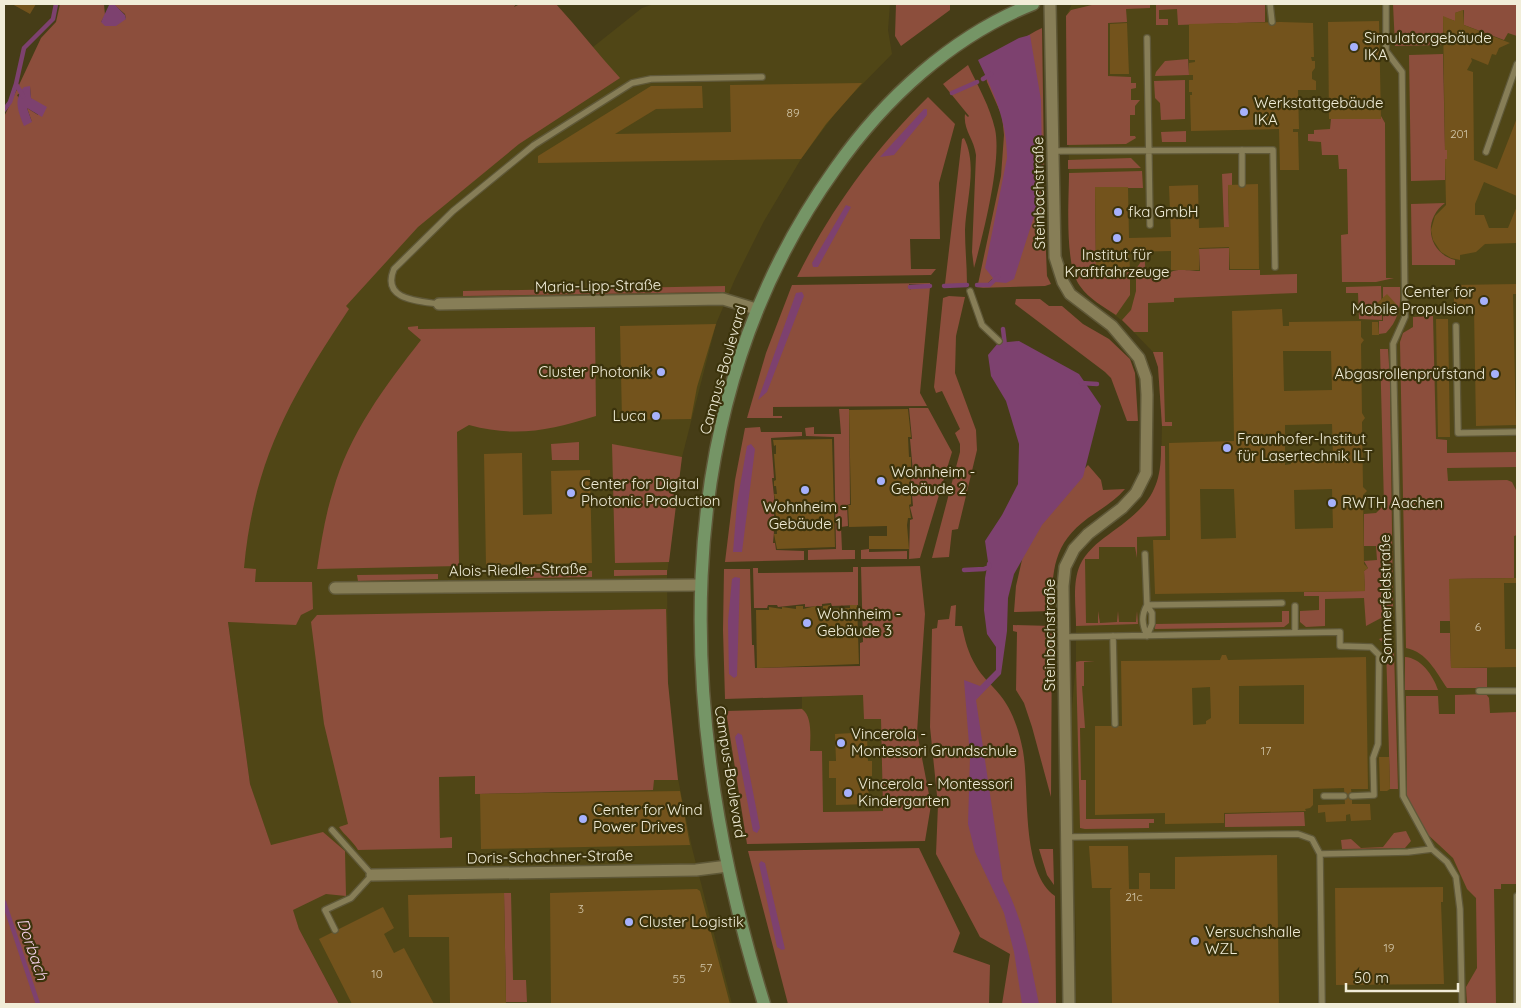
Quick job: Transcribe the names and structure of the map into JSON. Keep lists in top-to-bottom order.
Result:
{
  "streets": {
    "street": [
      "Steinbachstraße",
      "Maria-Lipp-Straße",
      "Campus-Boulevard",
      "Alois-Riedler-Straße",
      "Doris-Schachner-Straße"
    ],
    "lane": ["Sommerfeldstraße"]
  },
  "crossings": [
    ["Maria-Lipp-Straße", "Campus-Boulevard"],
    ["Campus-Boulevard", "Alois-Riedler-Straße"],
    ["Campus-Boulevard", "Doris-Schachner-Straße"]
  ],
  "water": ["Dorbach"],
  "places": [
    "Simulatorgebäude IKA",
    "Werkstattgebäude IKA",
    "fka GmbH",
    "Institut für Kraftfahrzeuge",
    "Center for Mobile Propulsion",
    "Cluster Photonik",
    "Abgasrollenprüfstand",
    "Luca",
    "Fraunhofer-Institut für Lasertechnik ILT",
    "Wohnheim - Gebäude 2",
    "Wohnheim - Gebäude 1",
    "Center for Digital Photonic Production",
    "RWTH Aachen",
    "Wohnheim - Gebäude 3",
    "Vincerola - Montessori Grundschule",
    "Vincerola - Montessori Kindergarten",
    "Center for Wind Power Drives",
    "Cluster Logistik",
    "Versuchshalle WZL"
  ],
  "house_numbers": [
    "89",
    "201",
    "6",
    "17",
    "21c",
    "3",
    "19",
    "57",
    "10",
    "55"
  ],
  "scale_bar": "50 m"
}
